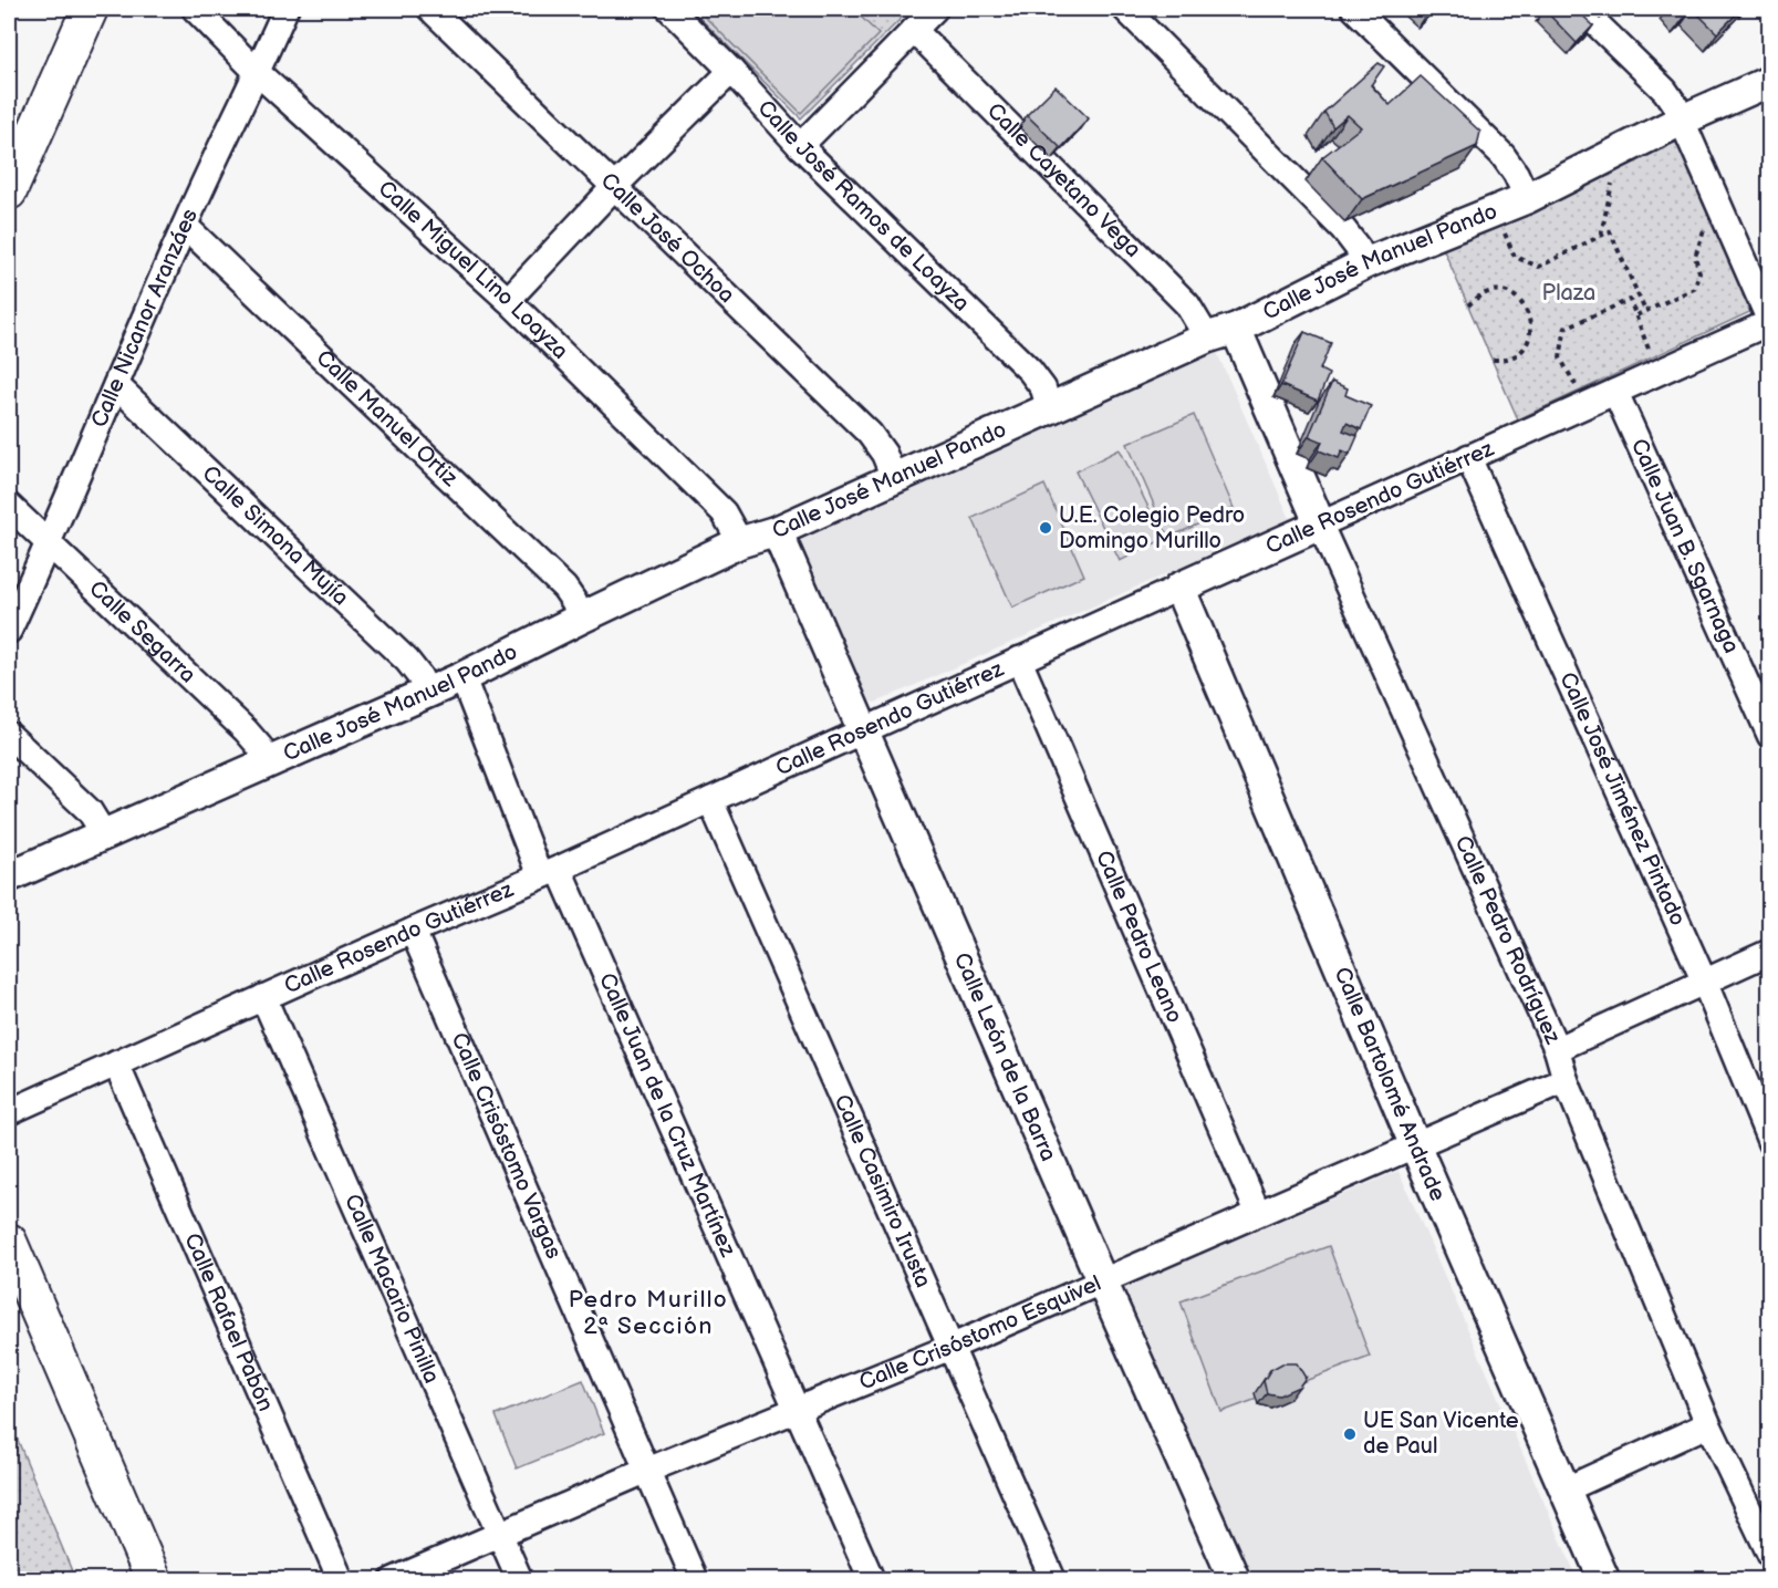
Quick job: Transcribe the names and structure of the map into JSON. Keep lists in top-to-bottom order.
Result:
{
  "streets": {
    "street": [
      "Calle Cayetano Vega",
      "Calle José Ramos de Loayza",
      "Calle José Ochoa",
      "Calle José Manuel Pando",
      "Calle Miguel Lino Loayza",
      "Calle Nicanor Aranzáes",
      "Calle Manuel Ortiz",
      "Calle Rosendo Gutiérrez",
      "Calle Simona Mujía",
      "Calle Juan B. Sgarnaga",
      "Calle Segarra",
      "Calle José Jiménez Pintado",
      "Calle Pedro Leano",
      "Calle Pedro Rodríguez",
      "Calle León de la Barra",
      "Calle Bartolomé Andrade",
      "Calle Juan de la Cruz Martínez",
      "Calle Crisóstomo Vargas",
      "Calle Casimiro Irusta",
      "Calle Macario Pinilla",
      "Calle Rafael Pabón",
      "Calle Crisóstomo Esquivel"
    ]
  },
  "crossings": [
    ["Calle Cayetano Vega", "Calle José Manuel Pando"],
    ["Calle José Ramos de Loayza", "Calle José Manuel Pando"],
    ["Calle José Ochoa", "Calle José Manuel Pando"],
    ["Calle José Manuel Pando", "Calle Miguel Lino Loayza"],
    ["Calle José Manuel Pando", "Calle Manuel Ortiz"],
    ["Calle José Manuel Pando", "Calle Simona Mujía"],
    ["Calle José Manuel Pando", "Calle Segarra"],
    ["Calle José Manuel Pando", "Calle Pedro Rodríguez"],
    ["Calle José Manuel Pando", "Calle León de la Barra"],
    ["Calle José Manuel Pando", "Calle Juan de la Cruz Martínez"],
    ["Calle Miguel Lino Loayza", "Calle Nicanor Aranzáes"],
    ["Calle Nicanor Aranzáes", "Calle Manuel Ortiz"],
    ["Calle Nicanor Aranzáes", "Calle Simona Mujía"],
    ["Calle Nicanor Aranzáes", "Calle Segarra"],
    ["Calle Rosendo Gutiérrez", "Calle Juan B. Sgarnaga"],
    ["Calle Rosendo Gutiérrez", "Calle José Jiménez Pintado"],
    ["Calle Rosendo Gutiérrez", "Calle Pedro Leano"],
    ["Calle Rosendo Gutiérrez", "Calle Pedro Rodríguez"],
    ["Calle Rosendo Gutiérrez", "Calle León de la Barra"],
    ["Calle Rosendo Gutiérrez", "Calle Bartolomé Andrade"],
    ["Calle Rosendo Gutiérrez", "Calle Juan de la Cruz Martínez"],
    ["Calle Rosendo Gutiérrez", "Calle Crisóstomo Vargas"],
    ["Calle Rosendo Gutiérrez", "Calle Casimiro Irusta"],
    ["Calle Rosendo Gutiérrez", "Calle Macario Pinilla"],
    ["Calle Rosendo Gutiérrez", "Calle Rafael Pabón"],
    ["Calle Pedro Leano", "Calle Crisóstomo Esquivel"],
    ["Calle Pedro Rodríguez", "Calle Crisóstomo Esquivel"],
    ["Calle León de la Barra", "Calle Crisóstomo Esquivel"],
    ["Calle Bartolomé Andrade", "Calle Crisóstomo Esquivel"],
    ["Calle Juan de la Cruz Martínez", "Calle Crisóstomo Esquivel"],
    ["Calle Crisóstomo Vargas", "Calle Crisóstomo Esquivel"],
    ["Calle Casimiro Irusta", "Calle Crisóstomo Esquivel"],
    ["Calle Macario Pinilla", "Calle Crisóstomo Esquivel"]
  ],
  "districts": ["Pedro Murillo 2ª Sección"],
  "parks": ["Plaza"],
  "places": ["U.E. Colegio Pedro Domingo Murillo", "UE San Vicente de Paul"]
}
